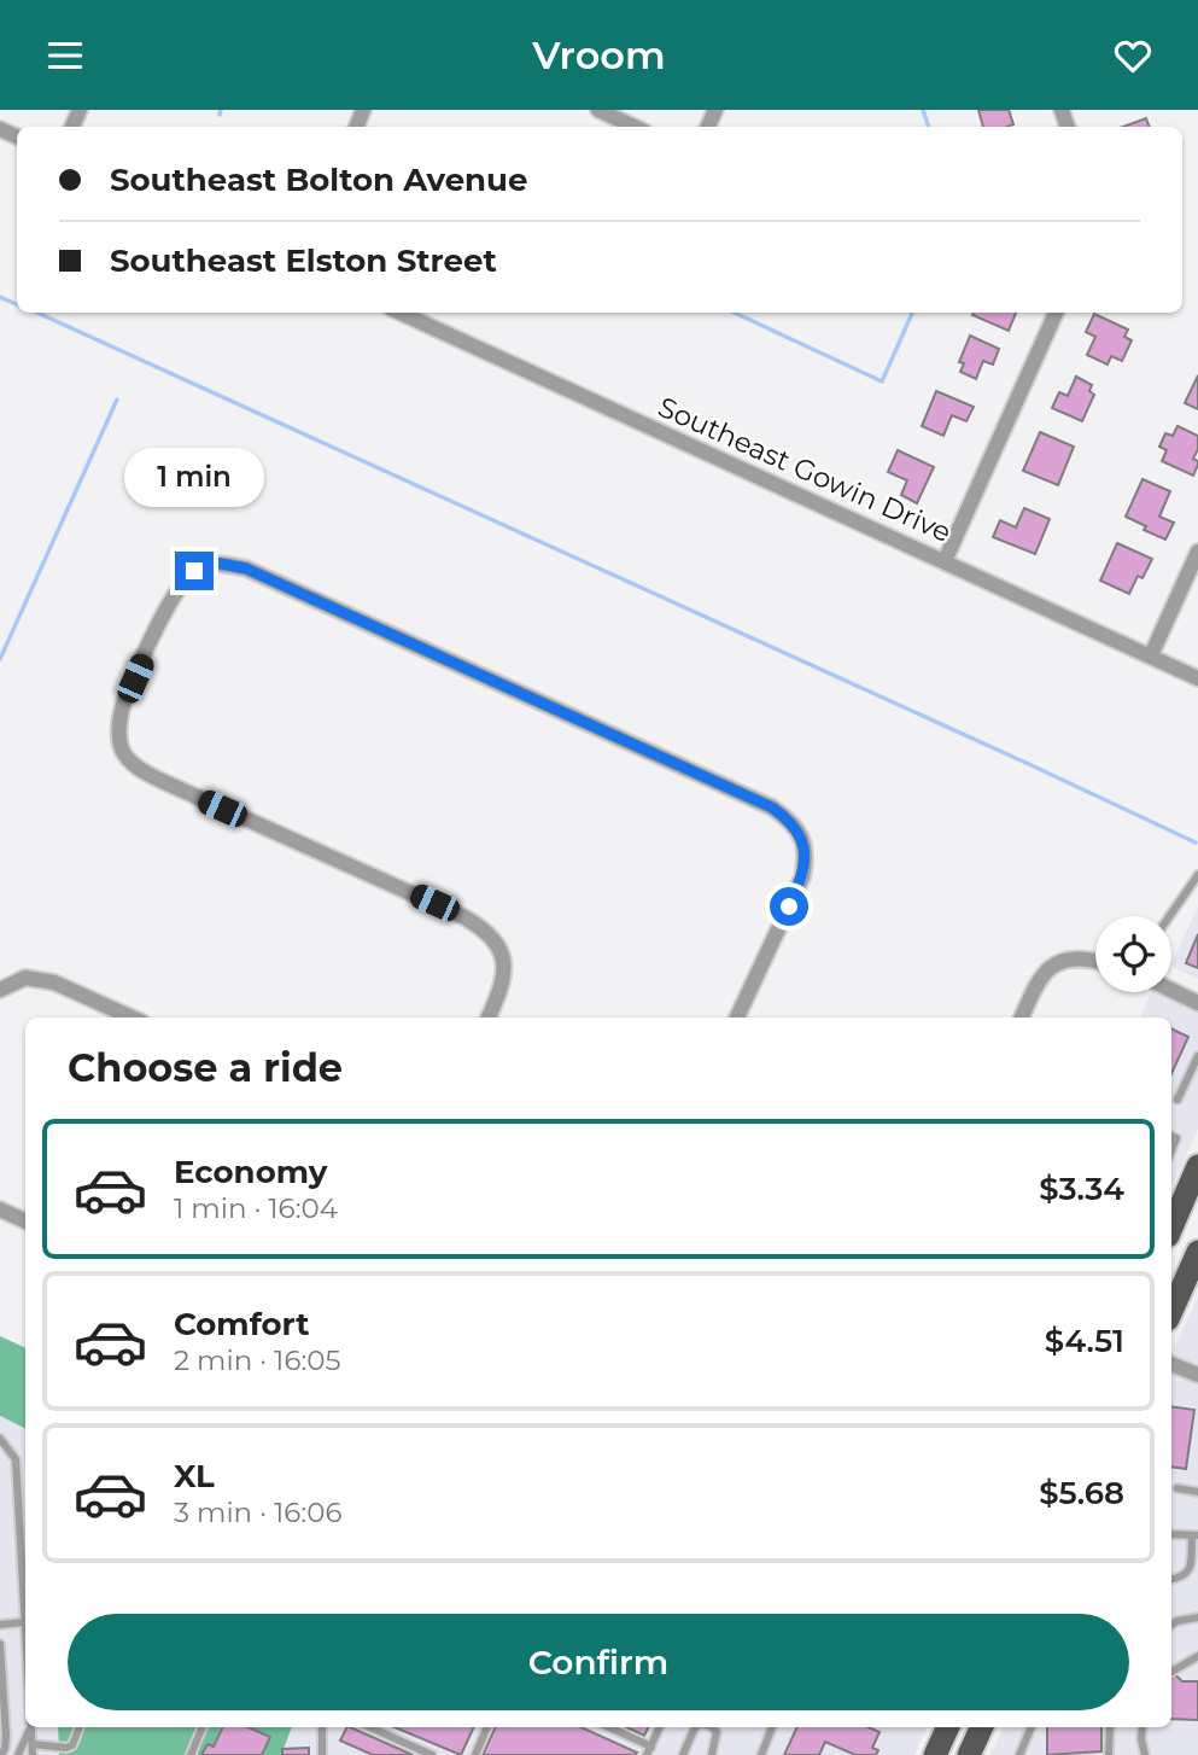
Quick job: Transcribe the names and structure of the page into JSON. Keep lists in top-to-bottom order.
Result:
{
  "streets": {
    "street": ["Southeast Gowin Drive"]
  },
  "page": {
    "header": "Vroom",
    "banner": ["Southeast Bolton Avenue", "Southeast Elston Street"],
    "bubble": "1 min",
    "heading": "Choose a ride",
    "list": [
      {
        "name": "Economy",
        "note": "1 min · 16:04",
        "value": "$3.34"
      },
      {
        "name": "Comfort",
        "note": "2 min · 16:05",
        "value": "$4.51"
      },
      {
        "name": "XL",
        "note": "3 min · 16:06",
        "value": "$5.68"
      }
    ],
    "buttons": "Confirm"
  }
}
